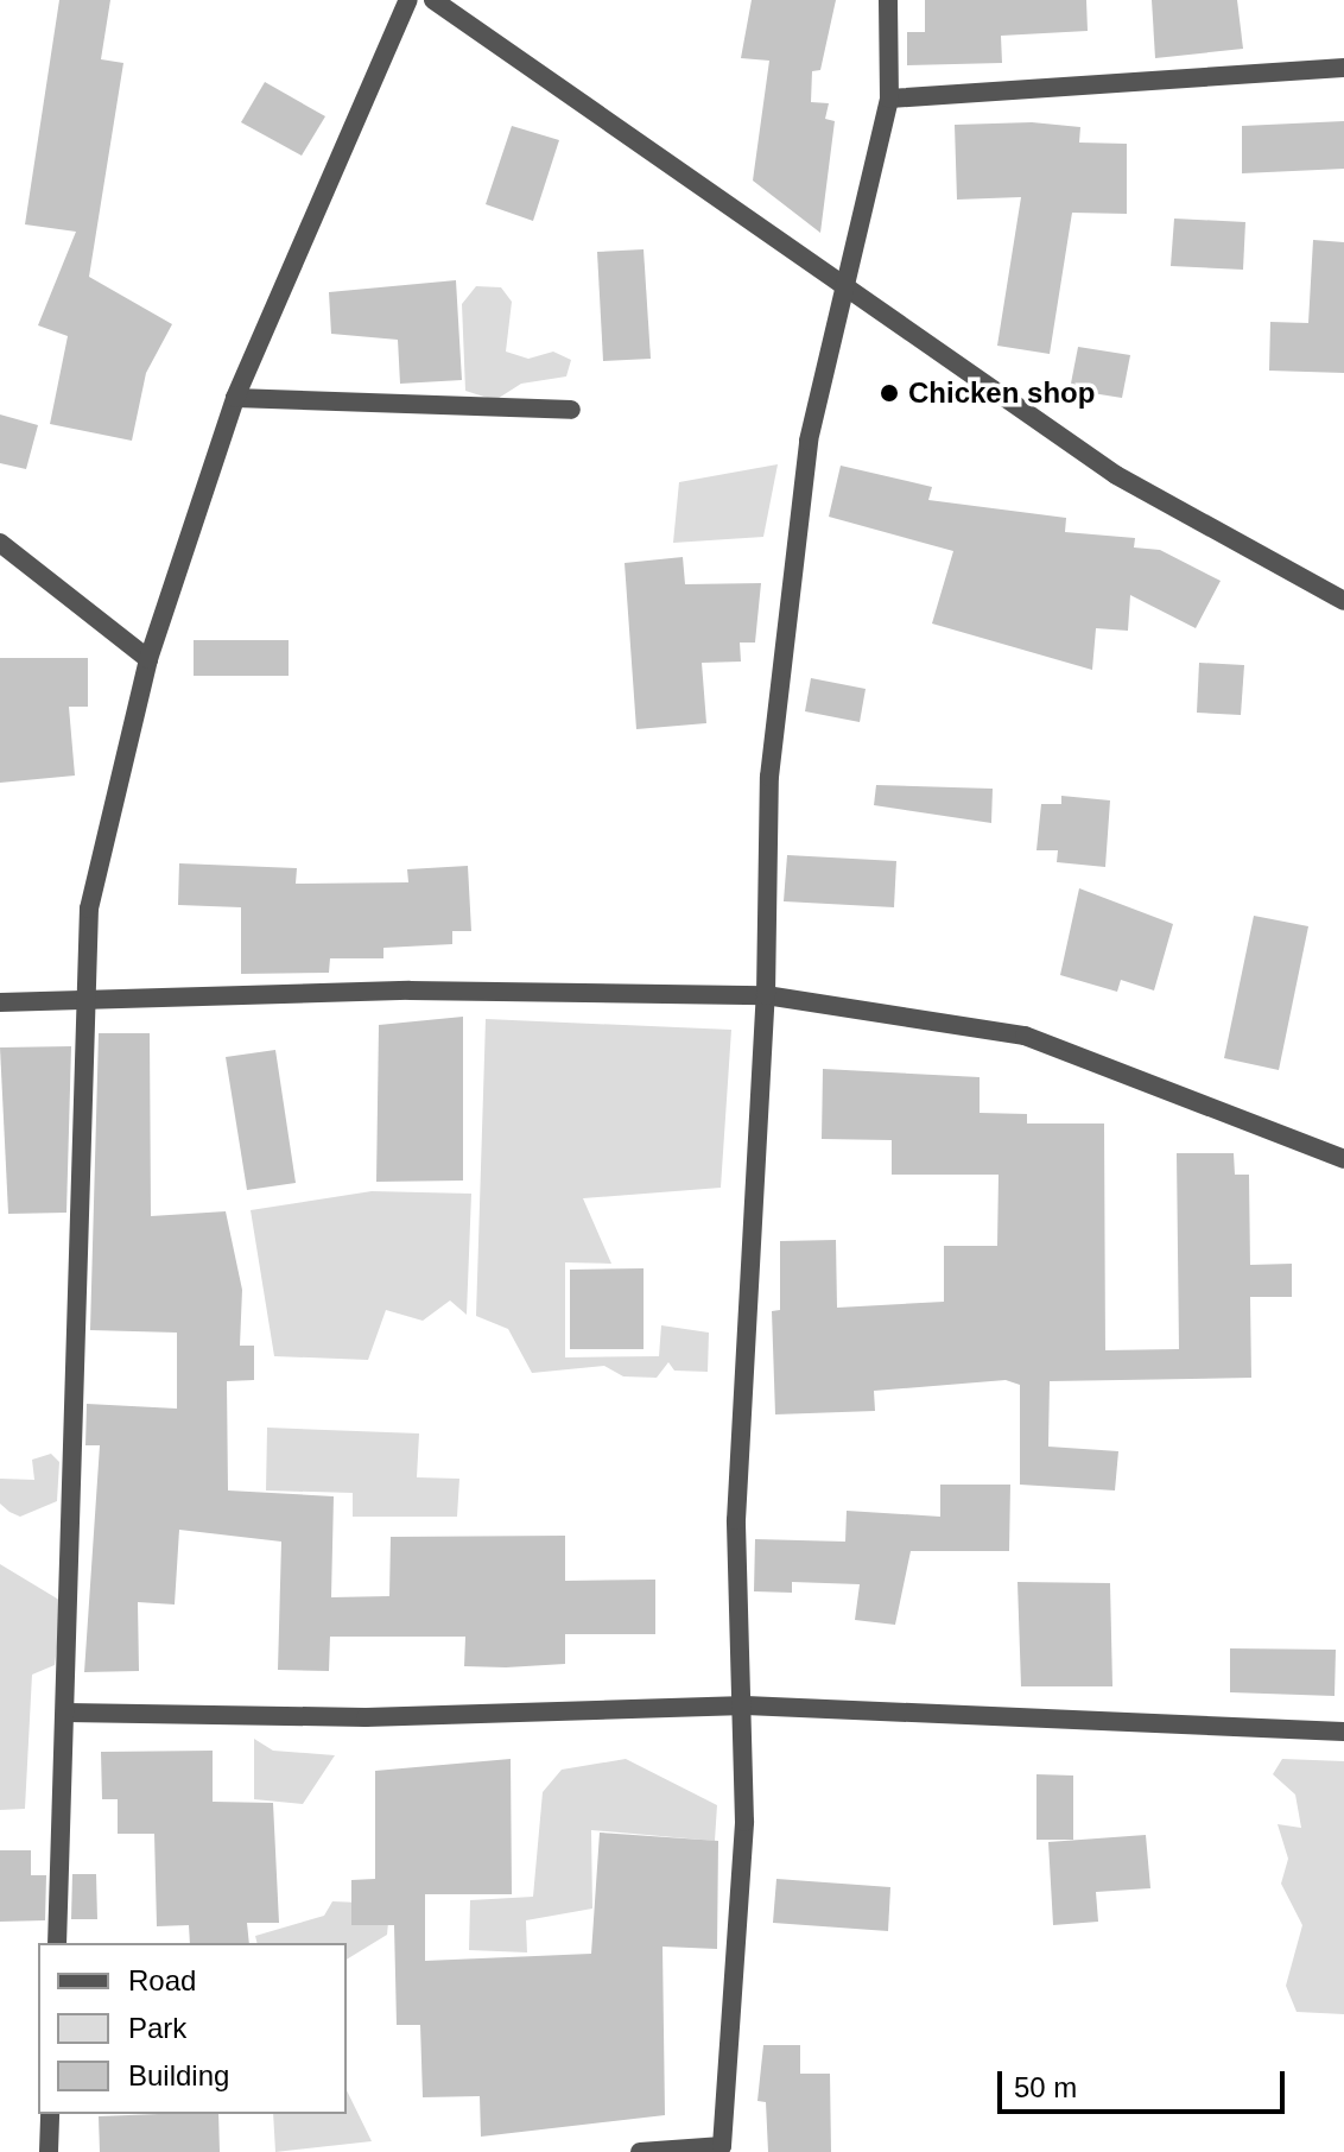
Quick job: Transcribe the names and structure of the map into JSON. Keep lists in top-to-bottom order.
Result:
{
  "places": ["Chicken shop"],
  "legend": ["Road", "Park", "Building"],
  "scale_bar": "50 m"
}
